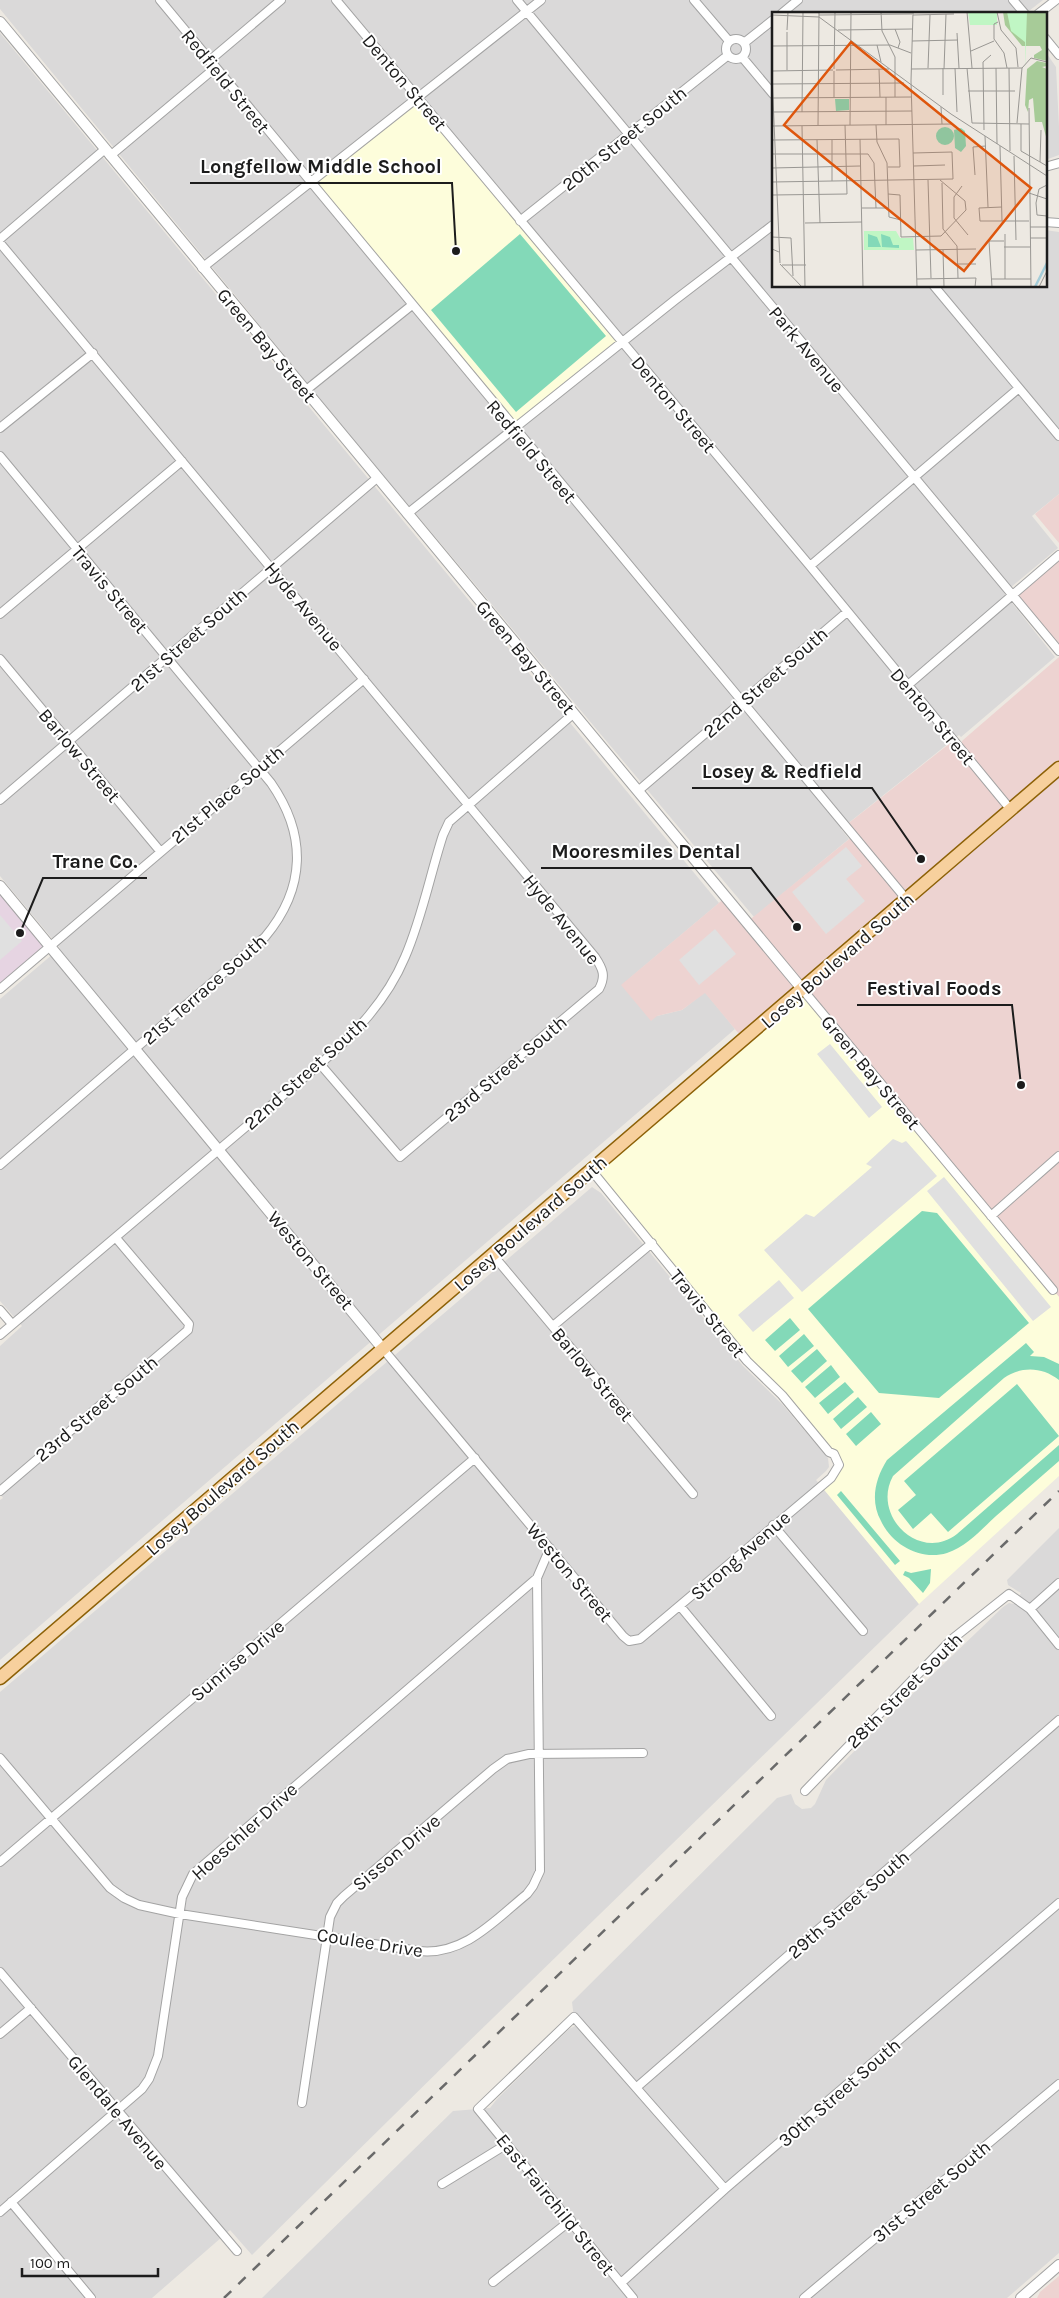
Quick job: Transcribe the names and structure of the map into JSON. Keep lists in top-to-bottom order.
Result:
{
  "streets": {
    "main road": ["Losey Boulevard South"],
    "street": [
      "Redfield Street",
      "Denton Street",
      "20th Street South",
      "Green Bay Street",
      "Park Avenue",
      "Travis Street",
      "Hyde Avenue",
      "21st Street South",
      "22nd Street South",
      "Barlow Street",
      "21st Place South",
      "21st Terrace South",
      "23rd Street South",
      "Weston Street",
      "Strong Avenue",
      "Sunrise Drive",
      "28th Street South",
      "Hoeschler Drive",
      "Sisson Drive",
      "29th Street South",
      "Coulee Drive",
      "30th Street South",
      "Glendale Avenue",
      "31st Street South",
      "East Fairchild Street"
    ]
  },
  "crossings": [
    ["Redfield Street", "22nd Street South"],
    ["Redfield Street", "Losey Boulevard South"],
    ["Denton Street", "20th Street South"],
    ["Denton Street", "22nd Street South"],
    ["Denton Street", "Losey Boulevard South"],
    ["20th Street South", "Park Avenue"],
    ["Green Bay Street", "21st Street South"],
    ["Green Bay Street", "22nd Street South"],
    ["Green Bay Street", "Losey Boulevard South"],
    ["Travis Street", "21st Street South"],
    ["Travis Street", "21st Place South"],
    ["Travis Street", "Losey Boulevard South"],
    ["Travis Street", "21st Terrace South"],
    ["Travis Street", "Strong Avenue"],
    ["Hyde Avenue", "21st Street South"],
    ["Hyde Avenue", "22nd Street South"],
    ["Hyde Avenue", "21st Place South"],
    ["Hyde Avenue", "23rd Street South"],
    ["21st Street South", "Barlow Street"],
    ["22nd Street South", "23rd Street South"],
    ["22nd Street South", "Weston Street"],
    ["Barlow Street", "21st Place South"],
    ["Barlow Street", "Losey Boulevard South"],
    ["21st Place South", "21st Terrace South"],
    ["21st Place South", "Weston Street"],
    ["Losey Boulevard South", "Weston Street"],
    ["21st Terrace South", "Weston Street"],
    ["Weston Street", "Strong Avenue"],
    ["Weston Street", "Sunrise Drive"],
    ["Weston Street", "Coulee Drive"],
    ["Sunrise Drive", "Coulee Drive"],
    ["Hoeschler Drive", "Coulee Drive"],
    ["Hoeschler Drive", "Glendale Avenue"],
    ["Sisson Drive", "Coulee Drive"],
    ["29th Street South", "East Fairchild Street"],
    ["30th Street South", "East Fairchild Street"]
  ],
  "places": [
    "Longfellow Middle School",
    "Losey & Redfield",
    "Mooresmiles Dental",
    "Trane Co.",
    "Festival Foods"
  ],
  "scale_bar": "100 m"
}
